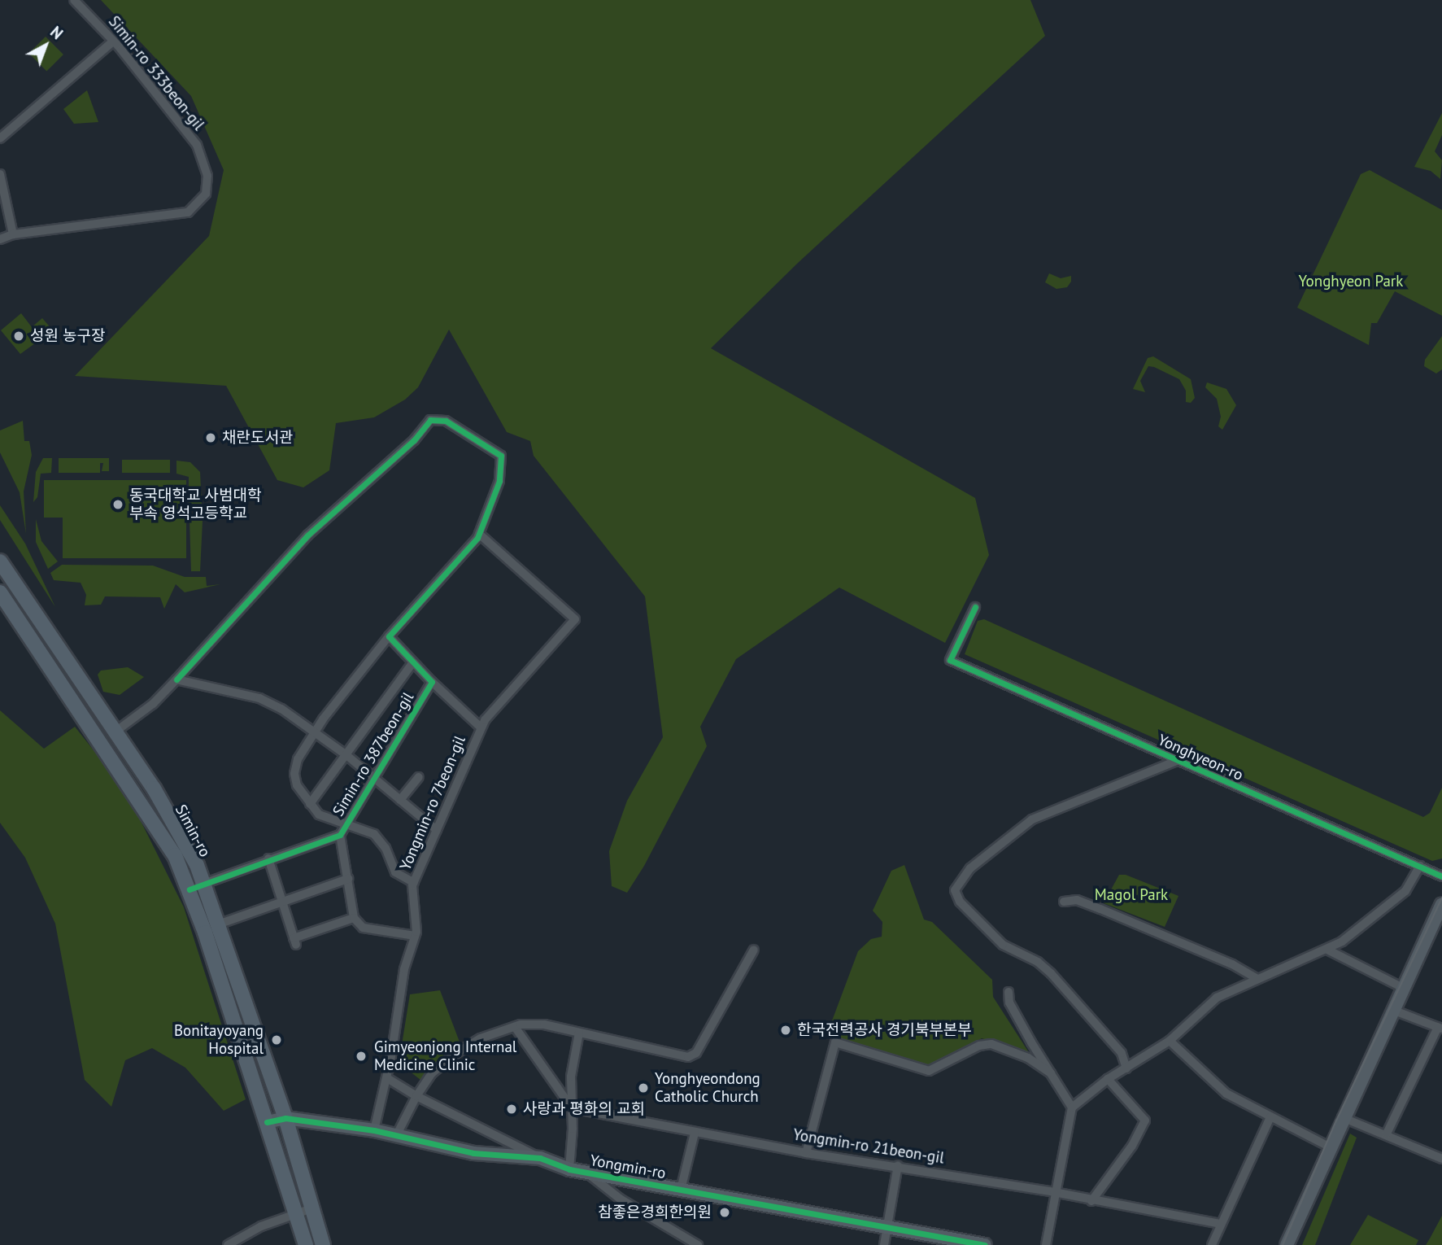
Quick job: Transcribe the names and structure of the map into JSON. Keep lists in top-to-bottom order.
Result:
{
  "streets": {
    "main road": ["Simin-ro"],
    "street": [
      "Simin-ro 333beon-gil",
      "Simin-ro 387beon-gil",
      "Yonghyeon-ro",
      "Yongmin-ro 7beon-gil",
      "Yongmin-ro 21beon-gil",
      "Yongmin-ro"
    ]
  },
  "crossings": [
    ["Simin-ro 387beon-gil", "Simin-ro"],
    ["Yongmin-ro 7beon-gil", "Yongmin-ro"],
    ["Simin-ro", "Yongmin-ro"]
  ],
  "parks": ["Yonghyeon Park", "Magol Park"],
  "places": [
    "성원 농구장",
    "채란도서관",
    "동국대학교 사범대학 부속 영석고등학교",
    "한국전력공사 경기북부본부",
    "Bonitayoyang Hospital",
    "Gimyeonjong Internal Medicine Clinic",
    "Yonghyeondong Catholic Church",
    "사랑과 평화의 교회",
    "참좋은경희한의원"
  ],
  "north": "top right"
}
